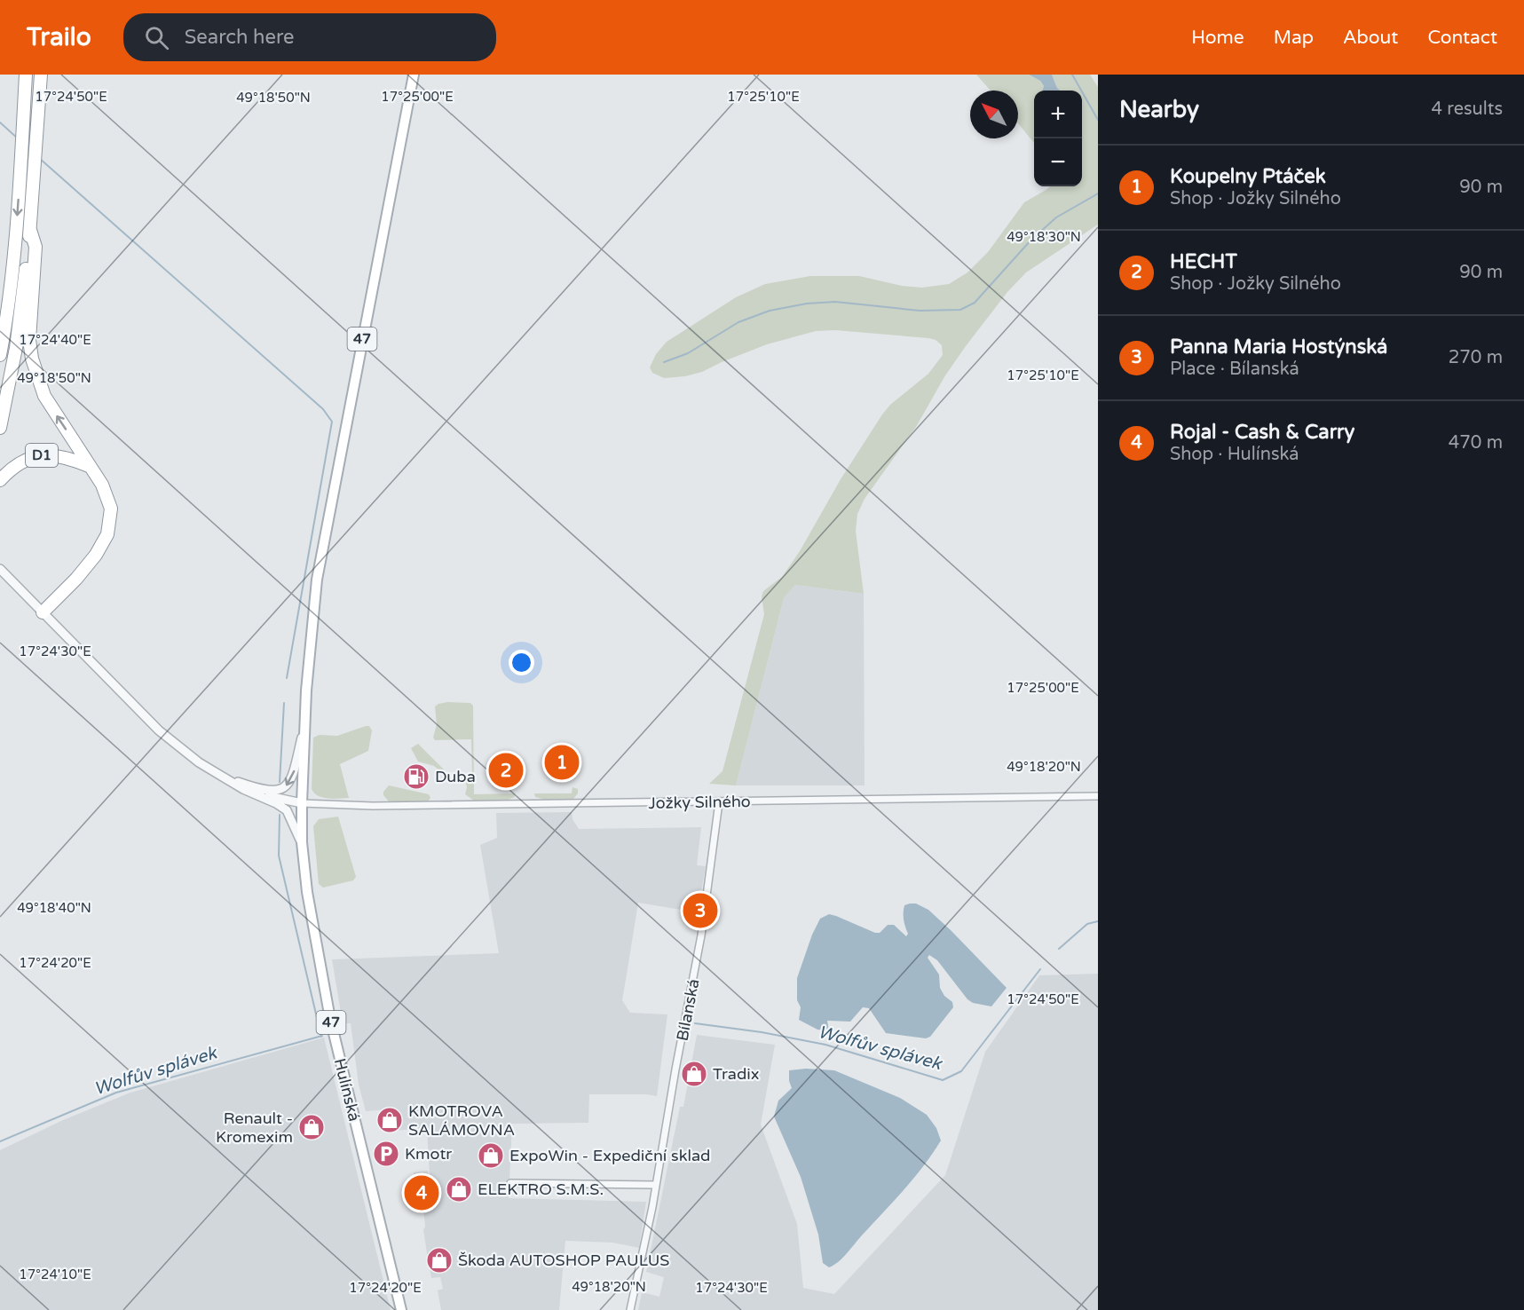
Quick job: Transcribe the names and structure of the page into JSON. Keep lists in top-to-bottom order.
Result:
{
  "streets": {
    "highway": ["D1"],
    "main road": ["47", "Hulínská"],
    "street": ["Jožky Silného", "Bílanská"]
  },
  "crossings": [
    ["47", "Jožky Silného"],
    ["47", "Hulínská"],
    ["Jožky Silného", "Bílanská"],
    ["Jožky Silného", "Hulínská"]
  ],
  "water": ["Wolfův splávek"],
  "places": {
    "fuel station": ["Duba"],
    "shop": [
      "Tradix",
      "KMOTROVA SALÁMOVNA",
      "Renault - Kromexim",
      "ExpoWin - Expediční sklad",
      "ELEKTRO S.M.S.",
      "Škoda AUTOSHOP PAULUS"
    ],
    "parking": ["Kmotr"]
  },
  "north": "top left",
  "page": {
    "header": "Trailo",
    "search": "Search here",
    "nav": [
      "Home",
      "Map",
      "About",
      "Contact"
    ],
    "heading": ["Nearby", "4 results"],
    "map_buttons": ["+", "−"],
    "list": [
      {
        "mark": "1",
        "name": "Koupelny Ptáček",
        "note": "Shop · Jožky Silného",
        "value": "90 m"
      },
      {
        "mark": "2",
        "name": "HECHT",
        "note": "Shop · Jožky Silného",
        "value": "90 m"
      },
      {
        "mark": "3",
        "name": "Panna Maria Hostýnská",
        "note": "Place · Bílanská",
        "value": "270 m"
      },
      {
        "mark": "4",
        "name": "Rojal - Cash & Carry",
        "note": "Shop · Hulínská",
        "value": "470 m"
      }
    ],
    "pins": [
      "1",
      "2",
      "3",
      "4"
    ]
  },
  "coordinates": [
    "17°24'50\"E",
    "17°25'00\"E",
    "17°25'10\"E",
    "49°18'50\"N",
    "49°18'30\"N",
    "17°24'40\"E",
    "17°24'30\"E",
    "49°18'20\"N",
    "49°18'40\"N",
    "17°24'20\"E",
    "17°24'10\"E"
  ]
}
